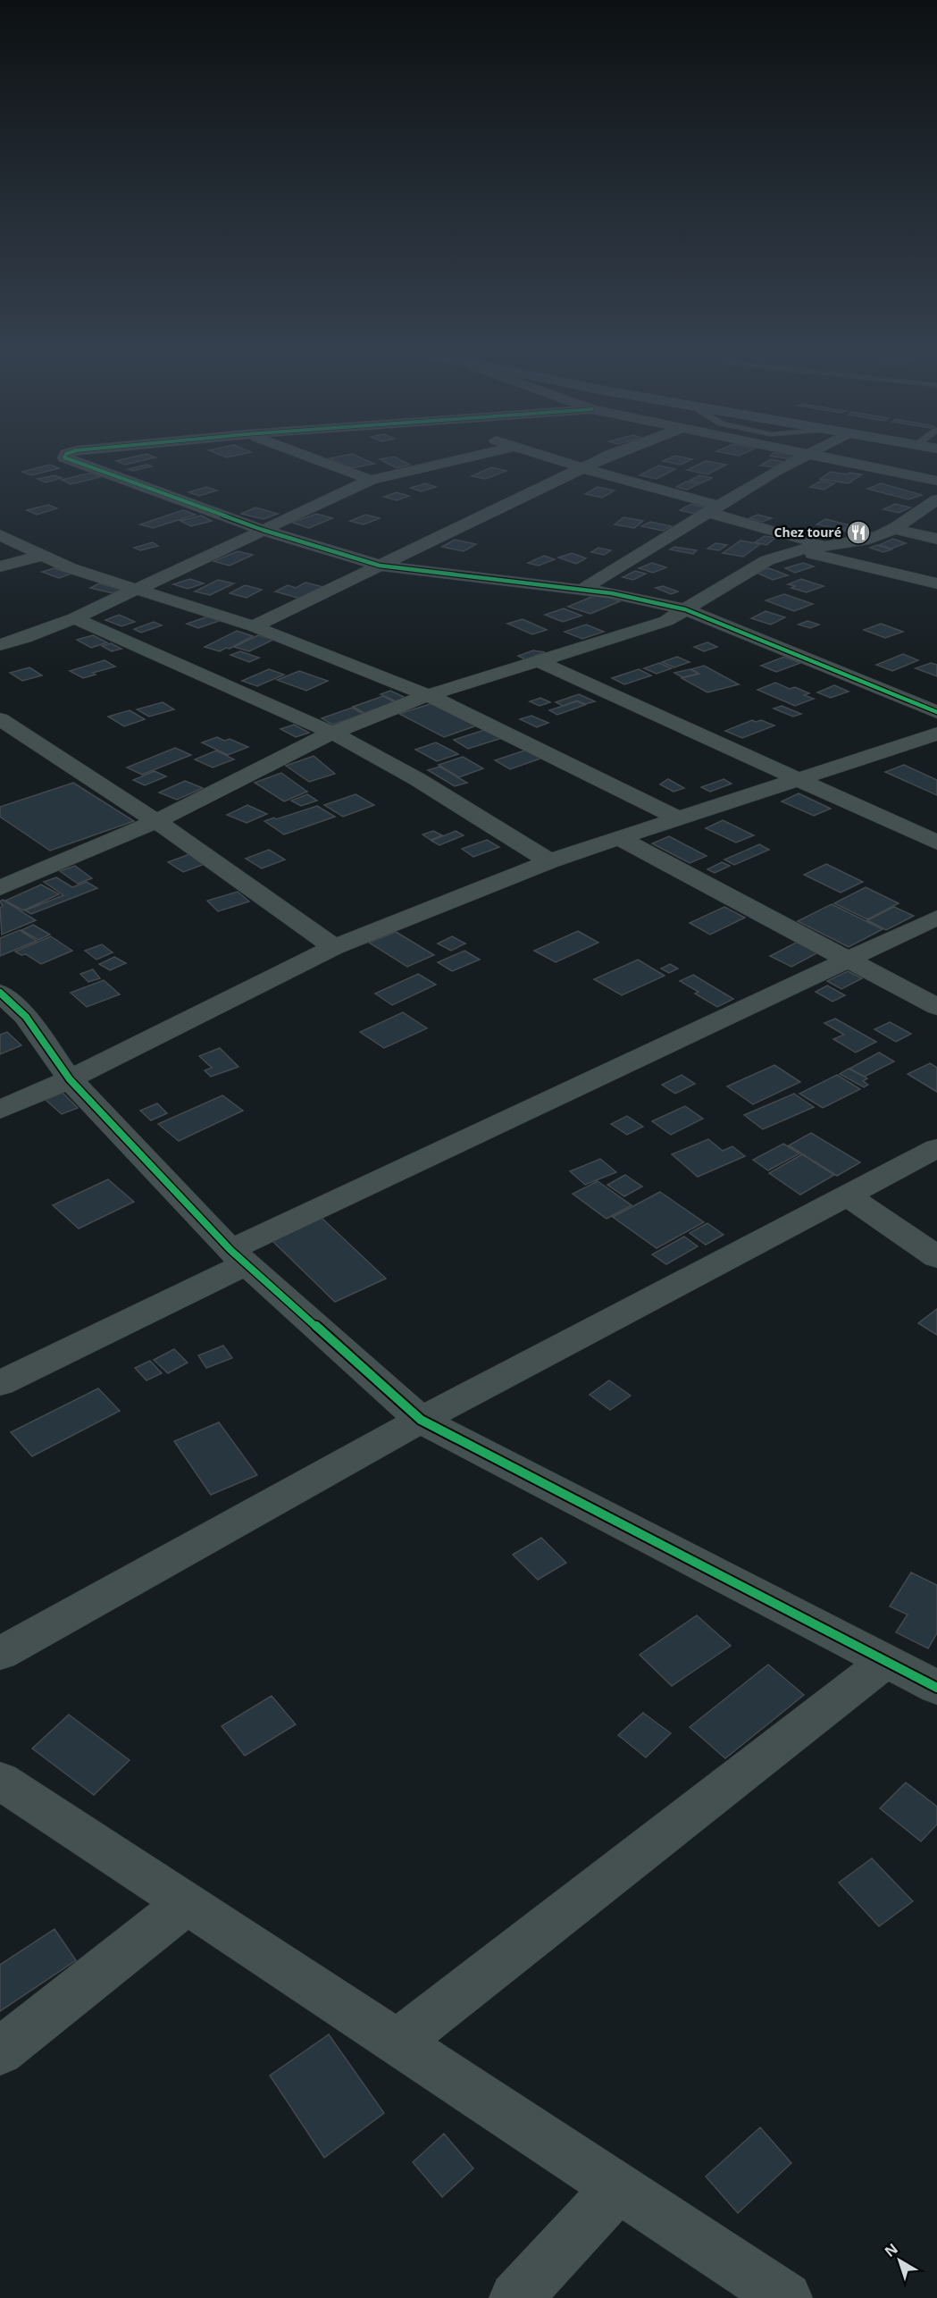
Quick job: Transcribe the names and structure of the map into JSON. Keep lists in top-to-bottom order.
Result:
{
  "places": {
    "restaurant": ["Chez touré"]
  },
  "north": "top left"
}
